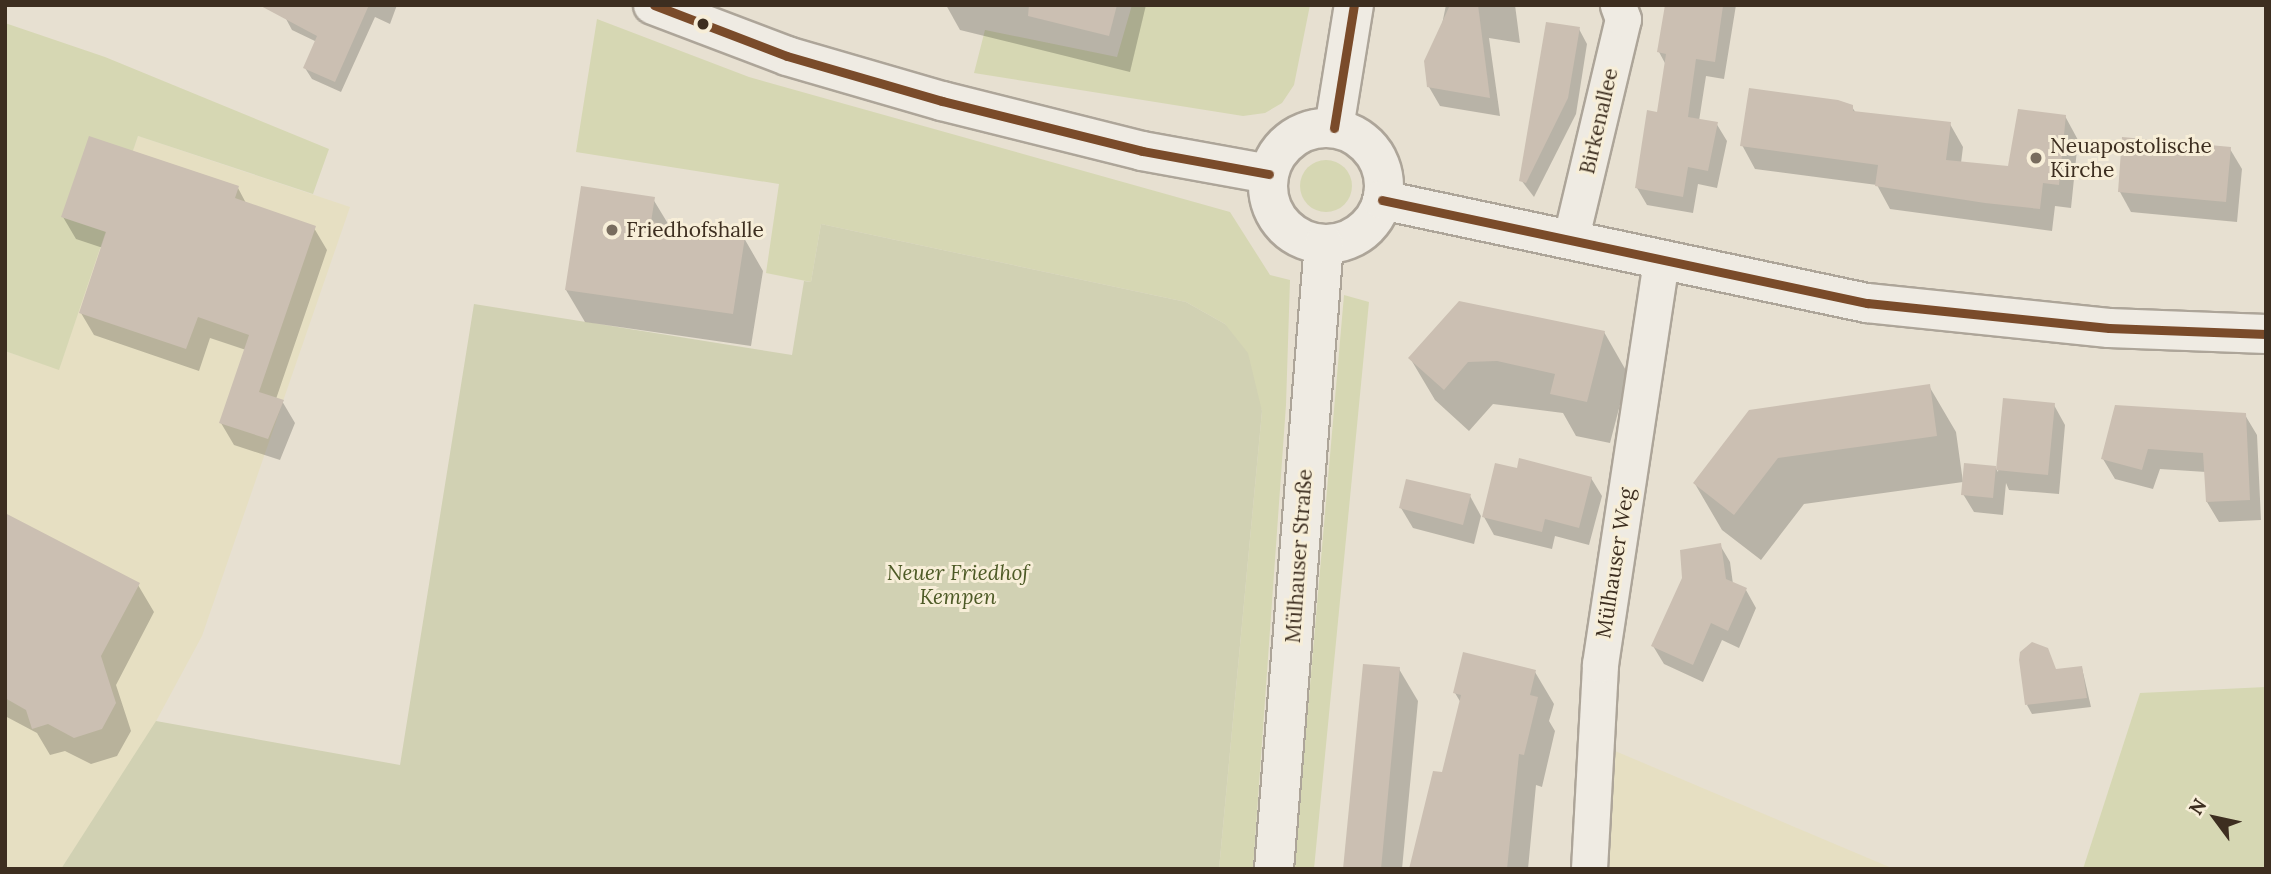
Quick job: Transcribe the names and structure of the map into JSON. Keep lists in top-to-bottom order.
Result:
{
  "streets": {
    "street": ["Birkenallee", "Mülhauser Straße", "Mülhauser Weg"]
  },
  "parks": ["Neuer Friedhof Kempen"],
  "places": ["Neuapostolische Kirche", "Friedhofshalle"],
  "north": "top left"
}
